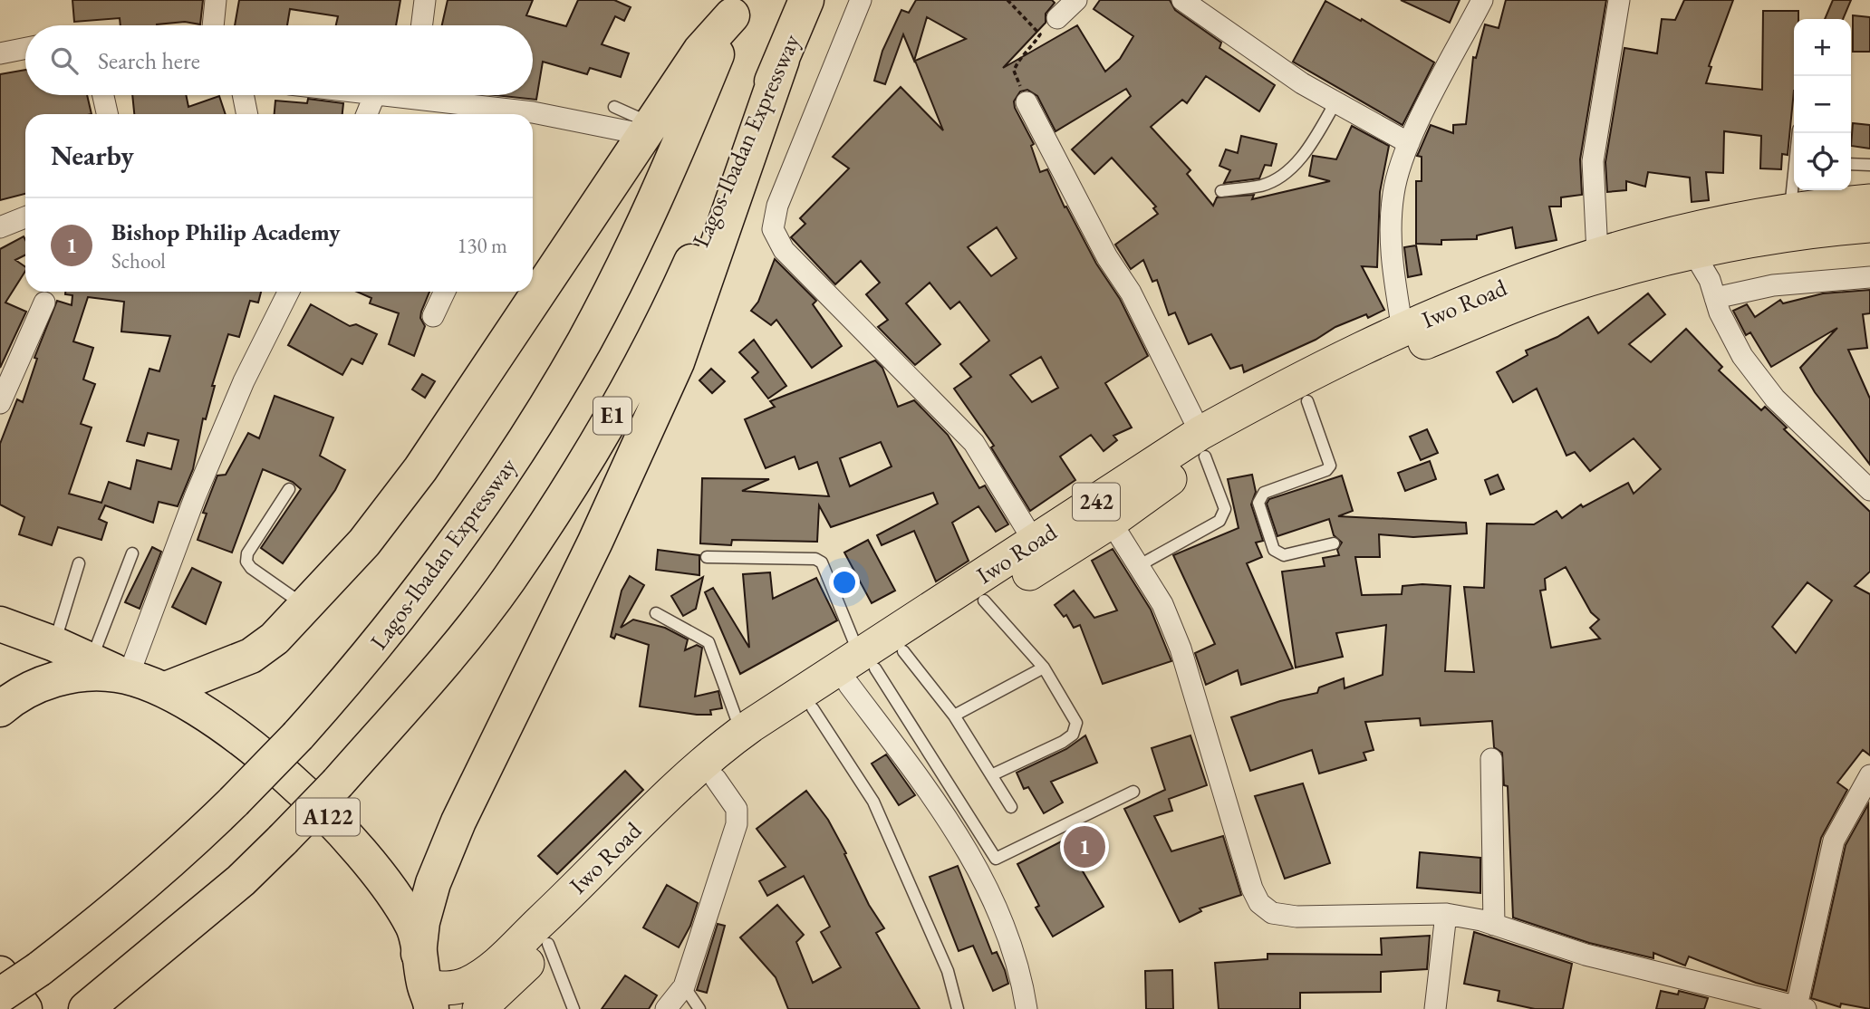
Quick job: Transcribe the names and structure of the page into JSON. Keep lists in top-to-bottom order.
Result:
{
  "streets": {
    "highway": ["Lagos-Ibadan Expressway", "E1", "A122"],
    "main road": ["Iwo Road", "242"]
  },
  "crossings": [
    ["Iwo Road", "A122"]
  ],
  "page": {
    "map_buttons": ["+", "−"],
    "search": "Search here",
    "heading": "Nearby",
    "list": [
      {
        "mark": "1",
        "name": "Bishop Philip Academy",
        "note": "School",
        "value": "130 m"
      }
    ],
    "pins": "1"
  }
}
